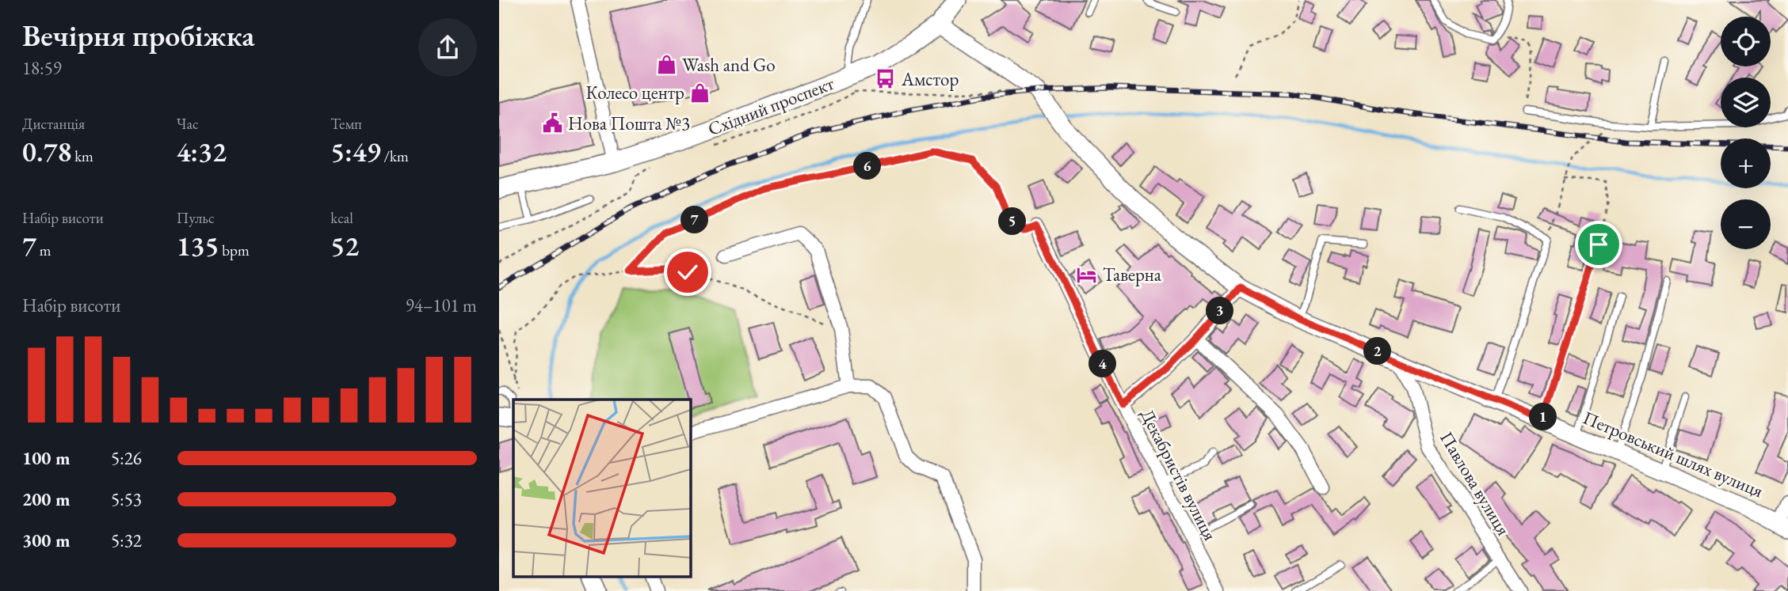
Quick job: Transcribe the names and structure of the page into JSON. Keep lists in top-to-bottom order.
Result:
{
  "streets": {
    "main road": ["Східний проспект"],
    "street": ["Петровський шлях вулиця", "Декабристів вулиця", "Павлова вулиця"]
  },
  "crossings": [
    ["Східний проспект", "Петровський шлях вулиця"],
    ["Петровський шлях вулиця", "Павлова вулиця"]
  ],
  "places": {
    "shop": ["Wash and Go", "Колесо центр"],
    "bus stop": ["Амстор"],
    "public building": ["Нова Пошта №3"],
    "hotel": ["Таверна"]
  },
  "page": {
    "heading": ["Вечірня пробіжка", "18:59"],
    "map_buttons": ["+", "−"],
    "stats": [
      ["Дистанція", "0.78 km"],
      ["Час", "4:32"],
      ["Темп", "5:49 /km"],
      ["Набір висоти", "7 m"],
      ["Пульс", "135 bpm"],
      ["kcal", "52"]
    ],
    "pins": [
      "6",
      "7",
      "5",
      "3",
      "2",
      "4",
      "1"
    ],
    "chart": ["Набір висоти", "94–101 m"],
    "list": [
      {
        "name": "100 m",
        "note": "5:26"
      },
      {
        "name": "200 m",
        "note": "5:53"
      },
      {
        "name": "300 m",
        "note": "5:32"
      }
    ]
  }
}
